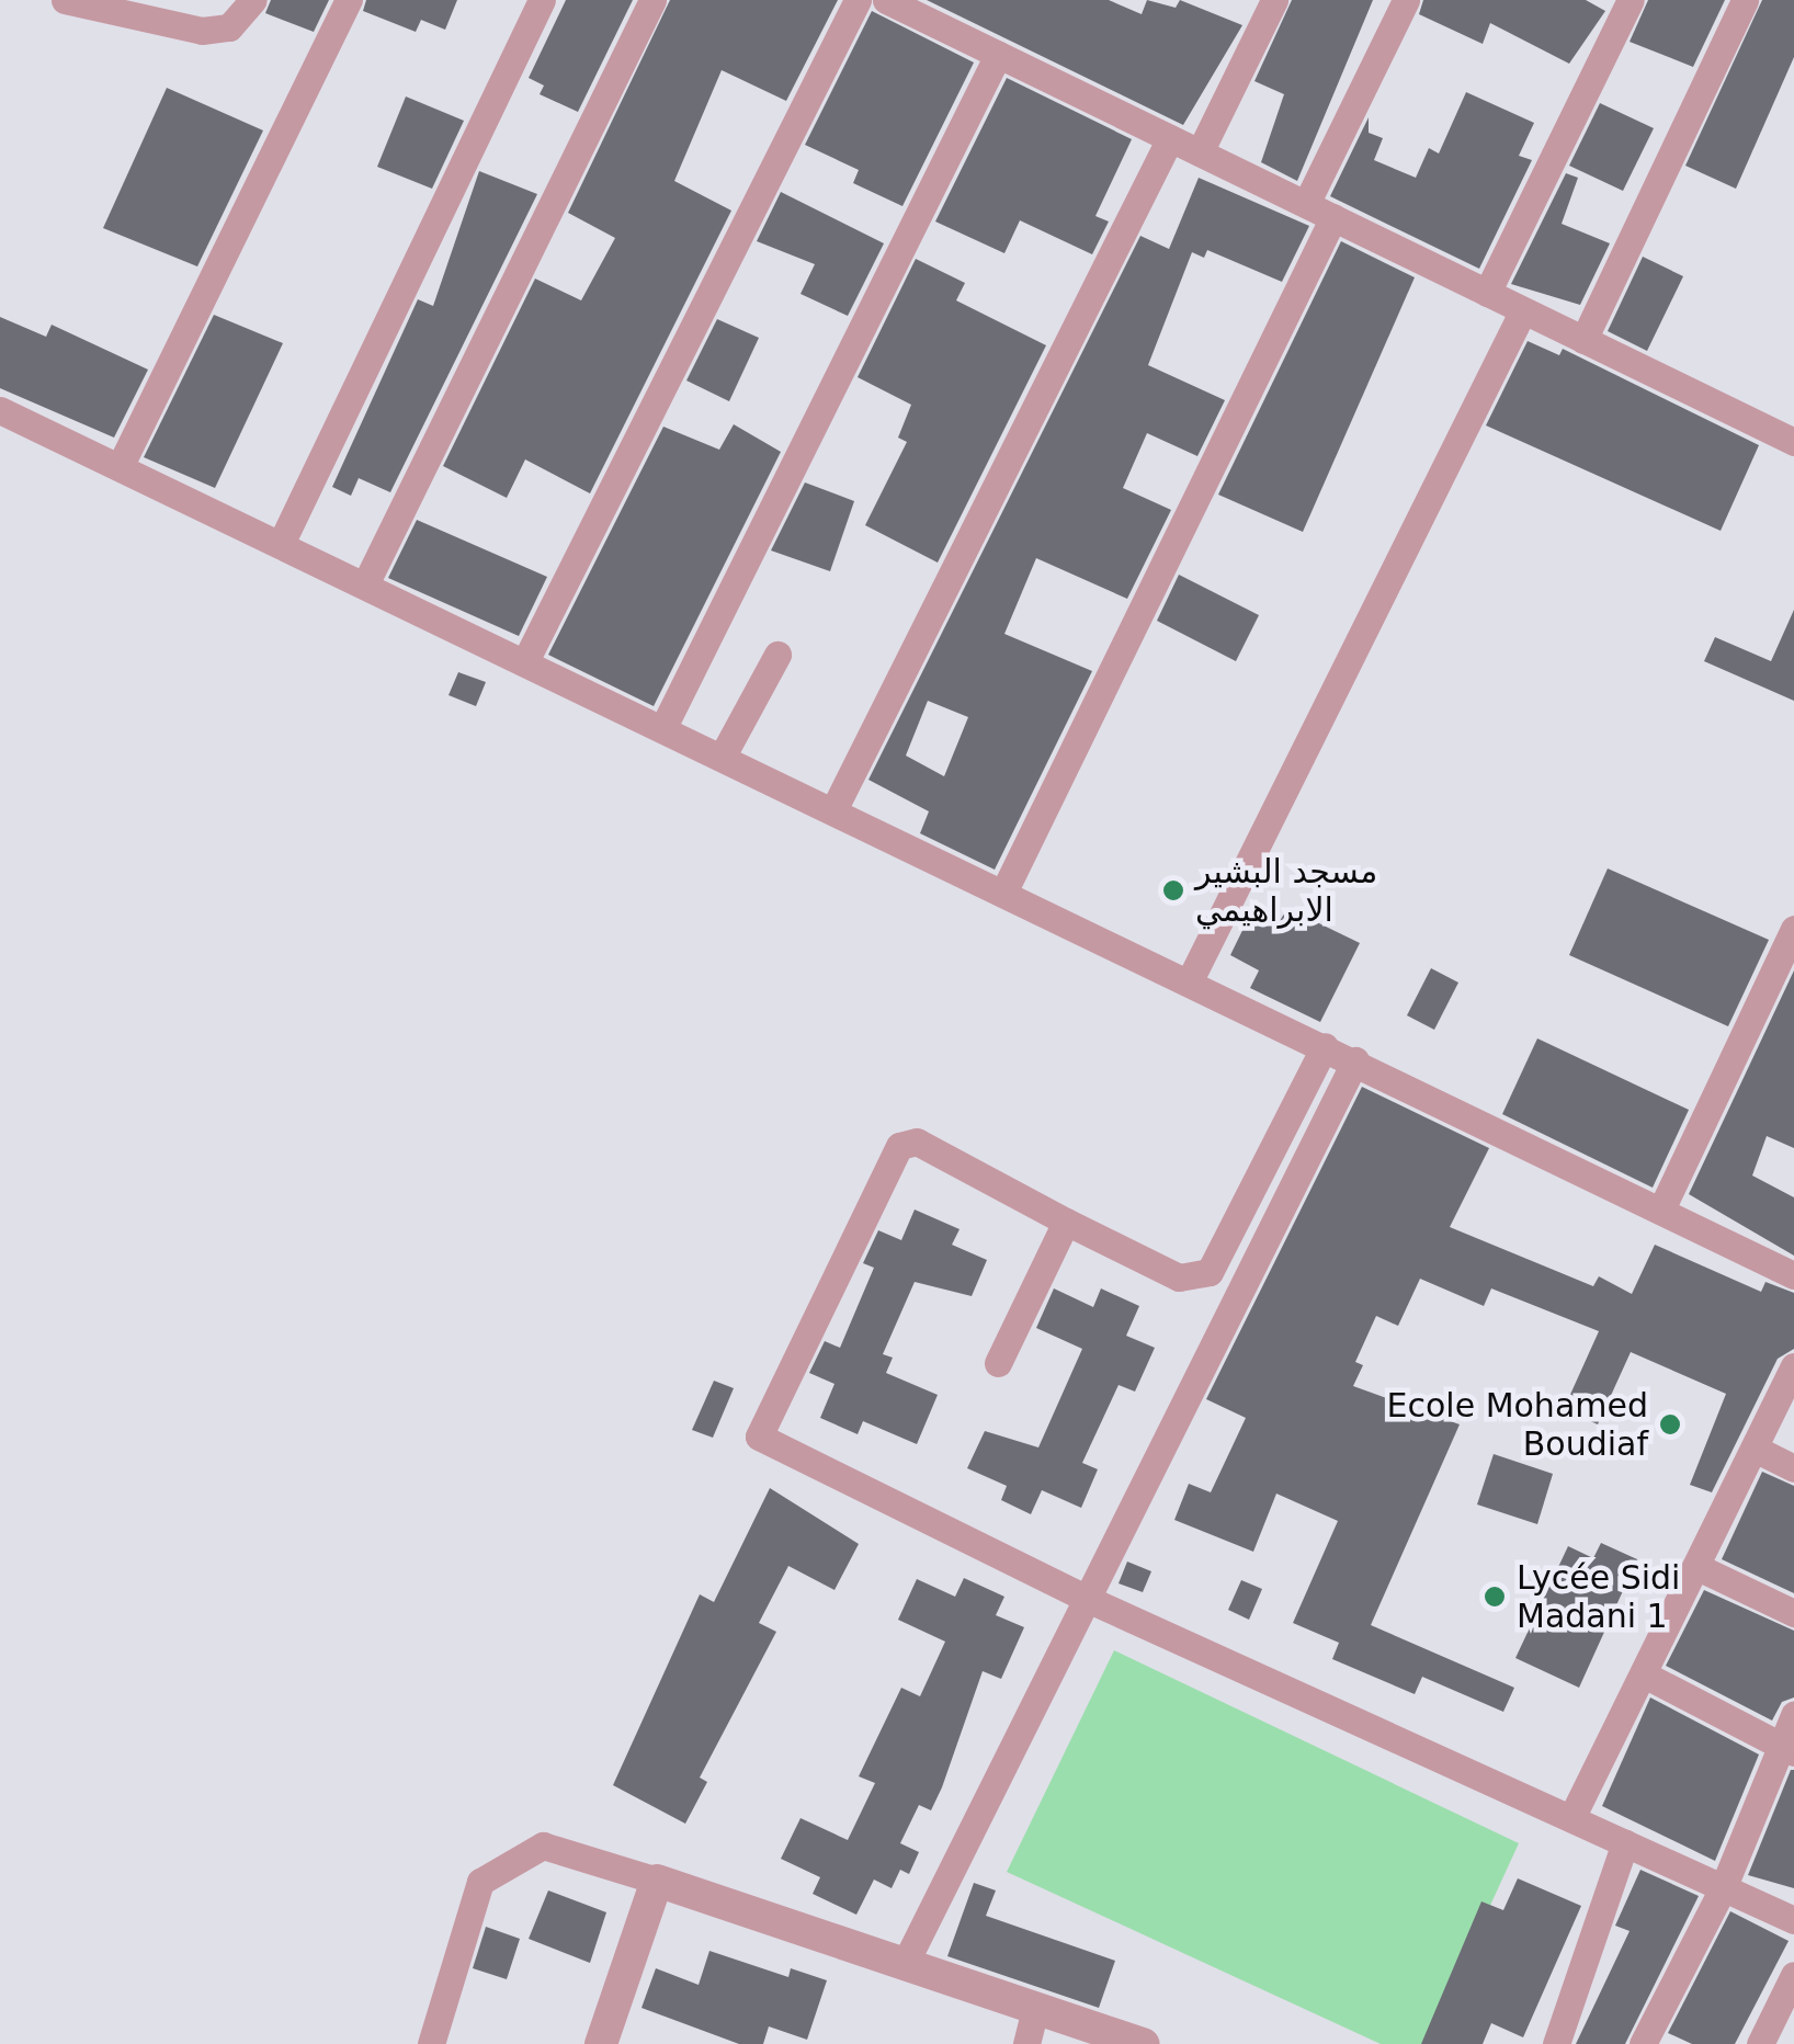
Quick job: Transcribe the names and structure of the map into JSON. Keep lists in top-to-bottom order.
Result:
{
  "places": ["مسجد البشير الابراهيمي", "Ecole Mohamed Boudiaf", "Lycée Sidi Madani 1"]
}
